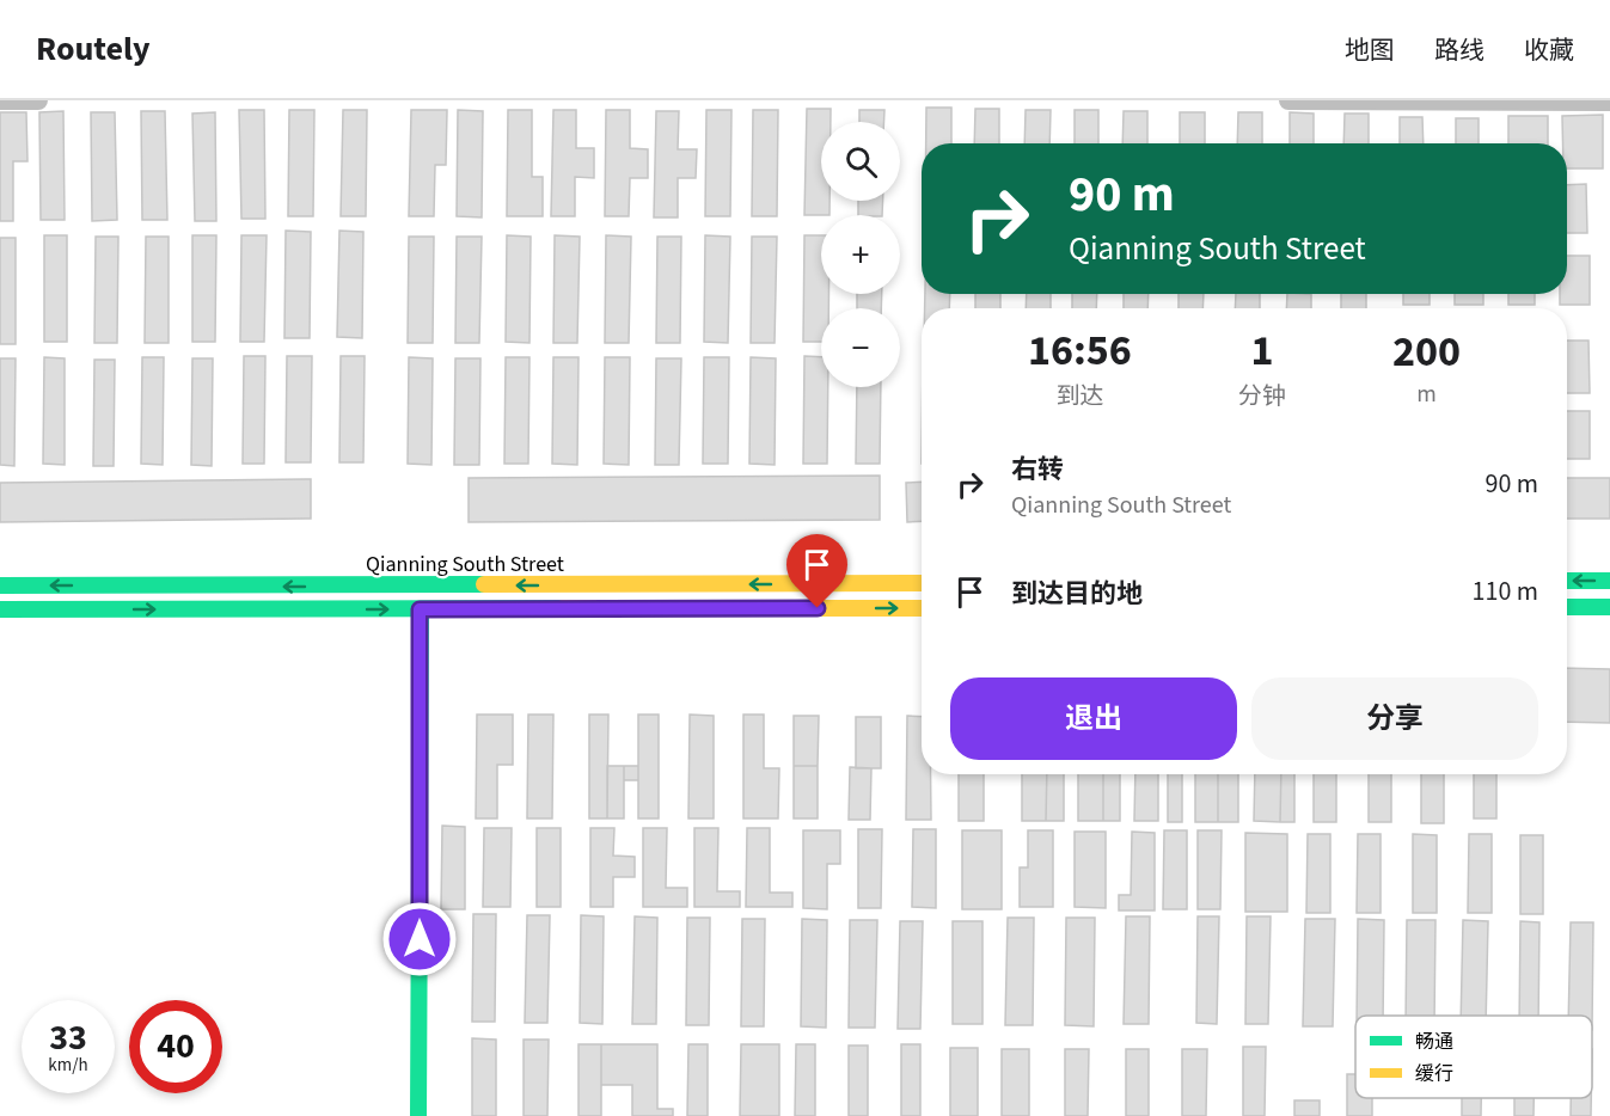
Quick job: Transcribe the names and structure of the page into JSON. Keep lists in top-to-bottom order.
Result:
{
  "streets": {
    "main road": ["Qianning South Street"]
  },
  "legend": ["畅通", "缓行"],
  "page": {
    "header": "Routely",
    "nav": ["地图", "路线", "收藏"],
    "map_buttons": ["+", "−"],
    "turn": ["90 m", "Qianning South Street"],
    "eta": [
      "16:56",
      "到达",
      "1",
      "分钟",
      "200",
      "m"
    ],
    "list": [
      {
        "name": "右转",
        "note": "Qianning South Street",
        "value": "90 m"
      },
      {
        "name": "到达目的地",
        "value": "110 m"
      }
    ],
    "buttons": ["退出", "分享"],
    "speed": "33 km/h",
    "limit": "40"
  }
}
